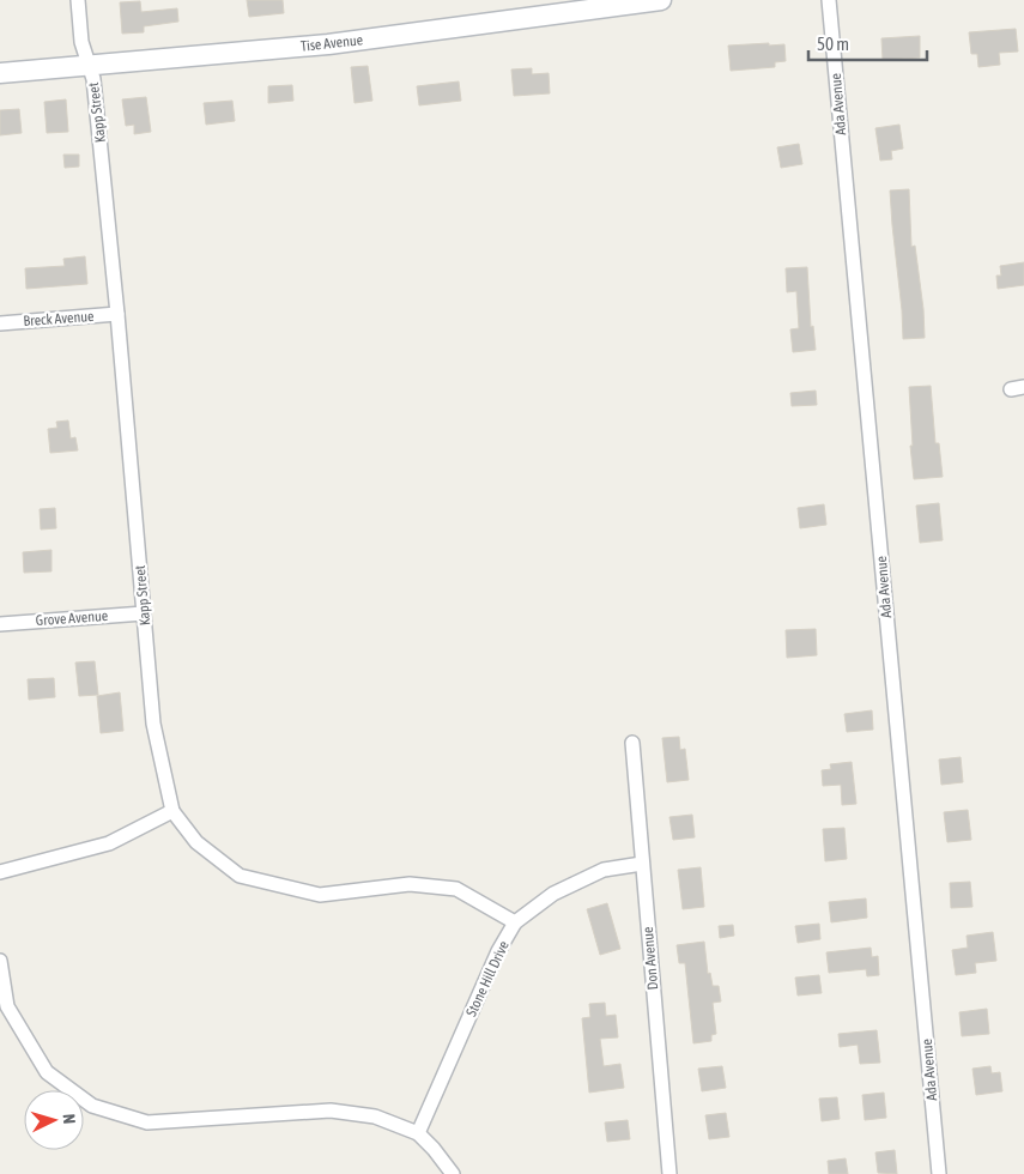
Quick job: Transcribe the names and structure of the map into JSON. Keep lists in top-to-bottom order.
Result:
{
  "streets": {
    "street": [
      "Tise Avenue",
      "Ada Avenue",
      "Kapp Street",
      "Breck Avenue",
      "Grove Avenue",
      "Don Avenue",
      "Stone Hill Drive"
    ]
  },
  "crossings": [
    ["Tise Avenue", "Kapp Street"],
    ["Kapp Street", "Breck Avenue"],
    ["Kapp Street", "Grove Avenue"],
    ["Kapp Street", "Stone Hill Drive"],
    ["Don Avenue", "Stone Hill Drive"]
  ],
  "scale_bar": "50 m",
  "north": "right"
}
